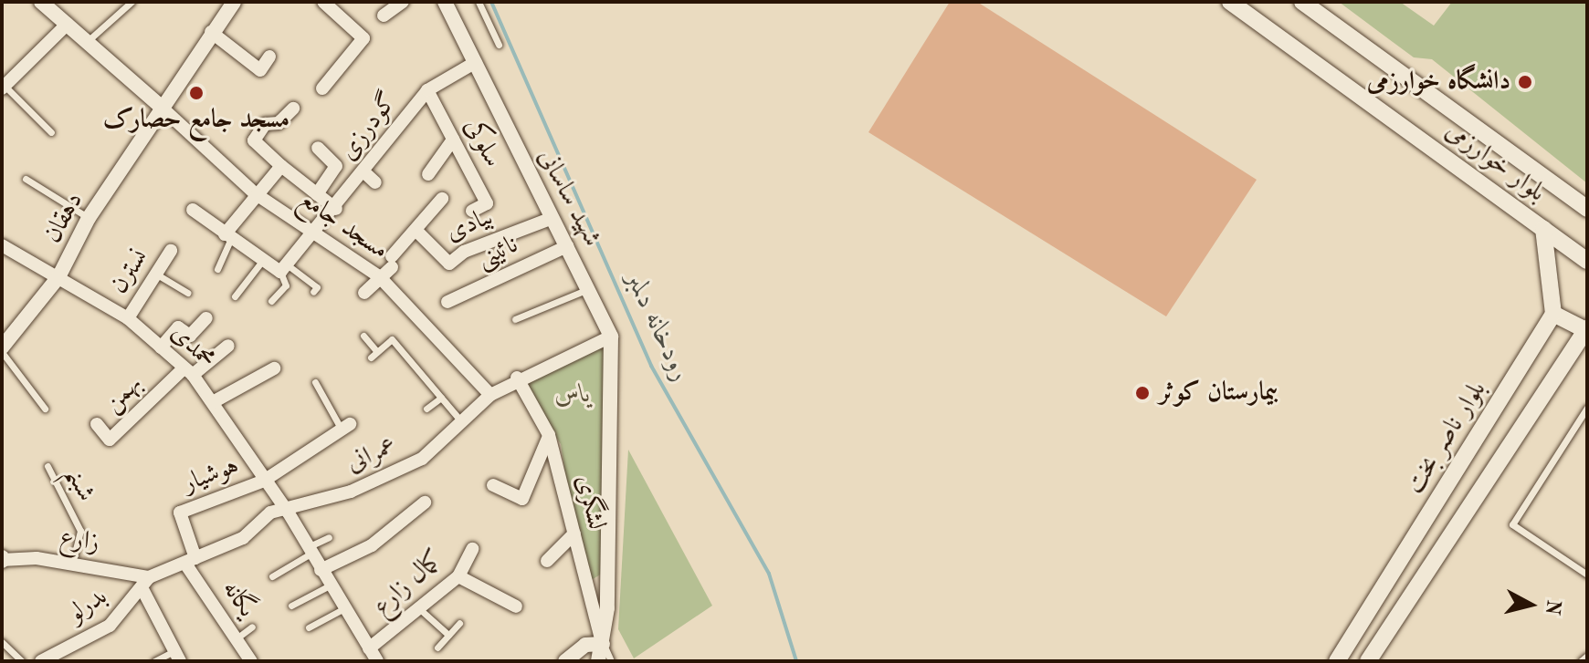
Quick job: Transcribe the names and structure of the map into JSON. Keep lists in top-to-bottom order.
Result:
{
  "streets": {
    "main road": ["بلوار خوارزمی", "بلوار ناصر بخت"],
    "street": [
      "گودرزی",
      "سلوکی",
      "شهید ساسانی",
      "دهقان",
      "مسجد جامع",
      "بیادی",
      "نائینی",
      "نسترن",
      "محمدی",
      "بهمن",
      "عمرانی",
      "هوشیار",
      "لشگری",
      "زارع",
      "کمال زارع",
      "یگانه",
      "بدرلو"
    ],
    "lane": ["شبنم"]
  },
  "crossings": [
    ["گودرزی", "سلوکی"],
    ["گودرزی", "شهید ساسانی"],
    ["گودرزی", "مسجد جامع"],
    ["شهید ساسانی", "بیادی"],
    ["شهید ساسانی", "نائینی"],
    ["شهید ساسانی", "عمرانی"],
    ["شهید ساسانی", "لشگری"],
    ["دهقان", "مسجد جامع"],
    ["دهقان", "محمدی"],
    ["مسجد جامع", "عمرانی"],
    ["نسترن", "محمدی"],
    ["محمدی", "بهمن"],
    ["محمدی", "عمرانی"],
    ["محمدی", "هوشیار"],
    ["محمدی", "کمال زارع"],
    ["عمرانی", "لشگری"],
    ["هوشیار", "یگانه"],
    ["شبنم", "زارع"],
    ["زارع", "بدرلو"]
  ],
  "water": ["رودخانه دلمبر"],
  "parks": ["یاس"],
  "places": ["دانشگاه خوارزمی", "مسجد جامع حصارک", "بیمارستان کوثر"],
  "north": "right"
}
